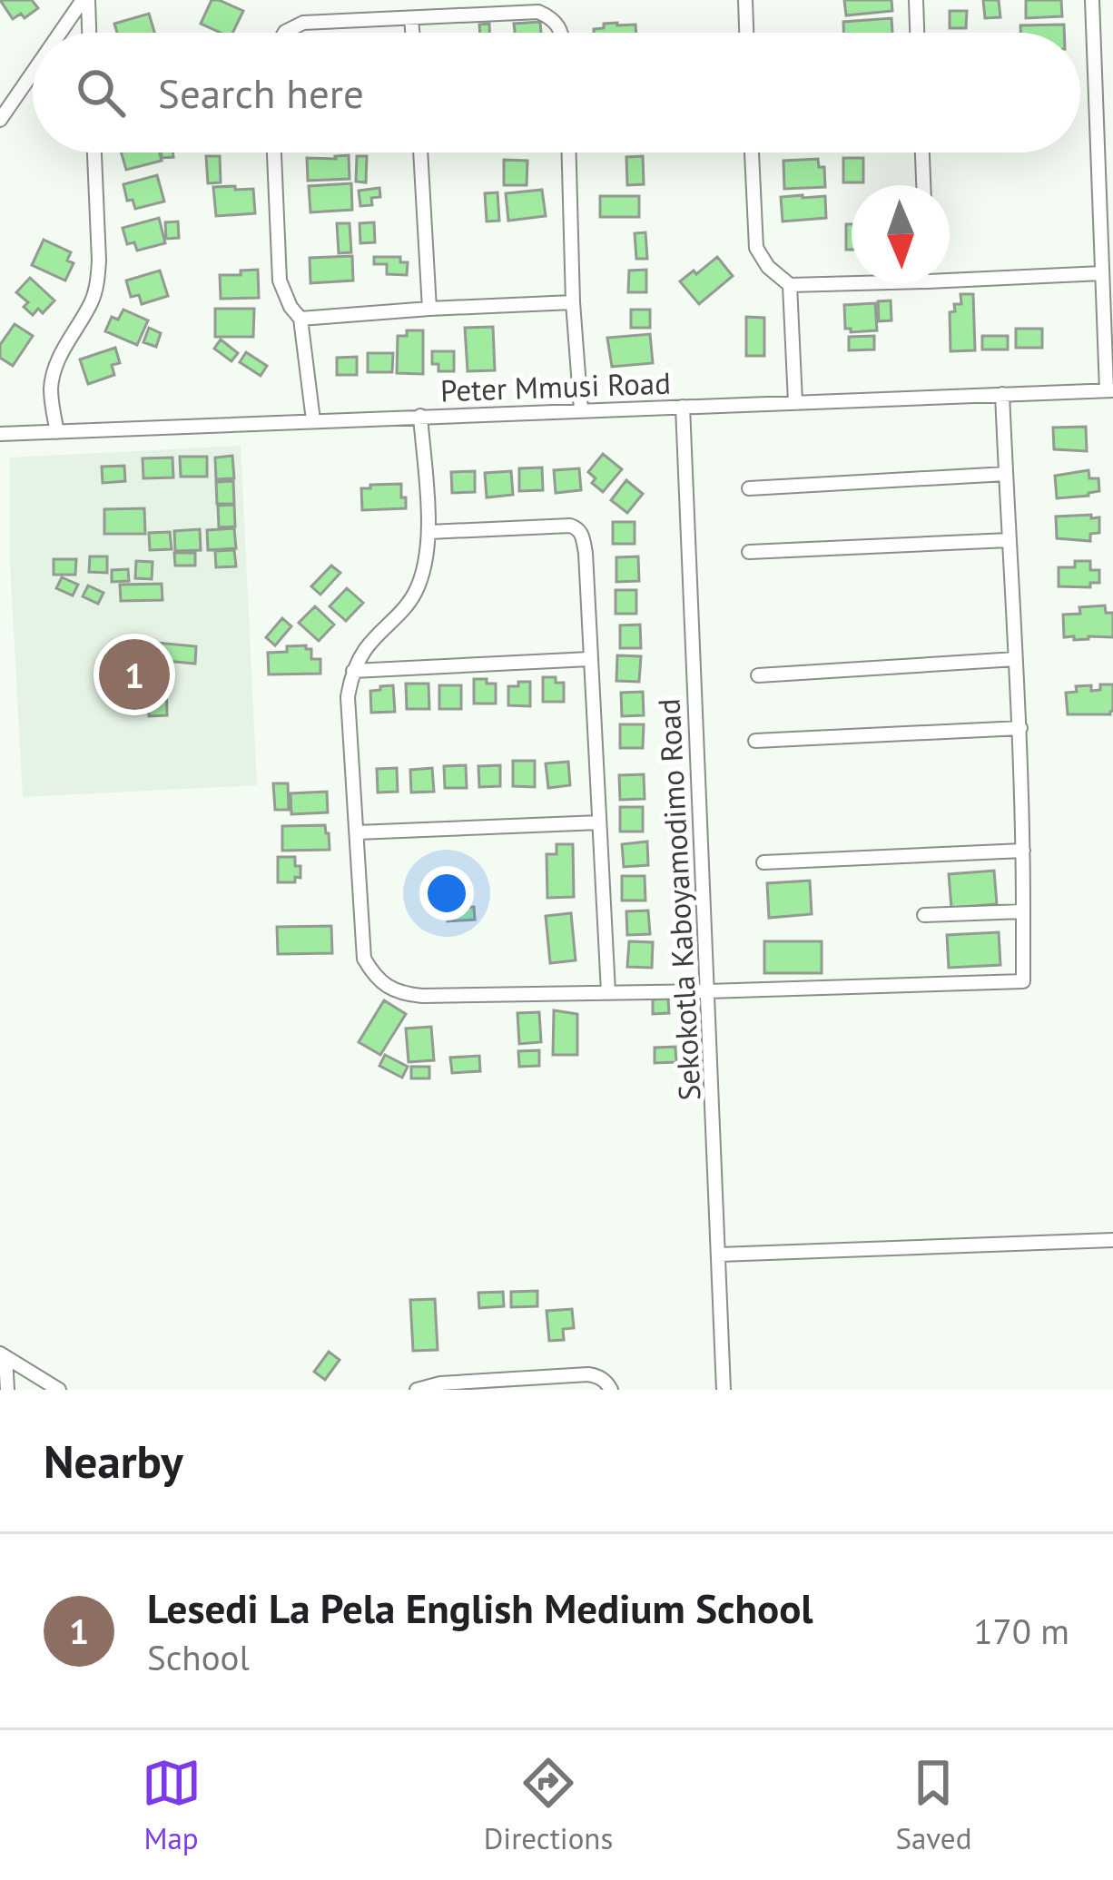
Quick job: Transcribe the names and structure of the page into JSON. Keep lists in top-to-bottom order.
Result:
{
  "streets": {
    "street": ["Peter Mmusi Road", "Sekokotla Kaboyamodimo Road"]
  },
  "crossings": [
    ["Peter Mmusi Road", "Sekokotla Kaboyamodimo Road"]
  ],
  "north": "bottom",
  "page": {
    "search": "Search here",
    "pins": "1",
    "heading": "Nearby",
    "list": [
      {
        "mark": "1",
        "name": "Lesedi La Pela English Medium School",
        "note": "School",
        "value": "170 m"
      }
    ],
    "nav": ["Map", "Directions", "Saved"]
  }
}
